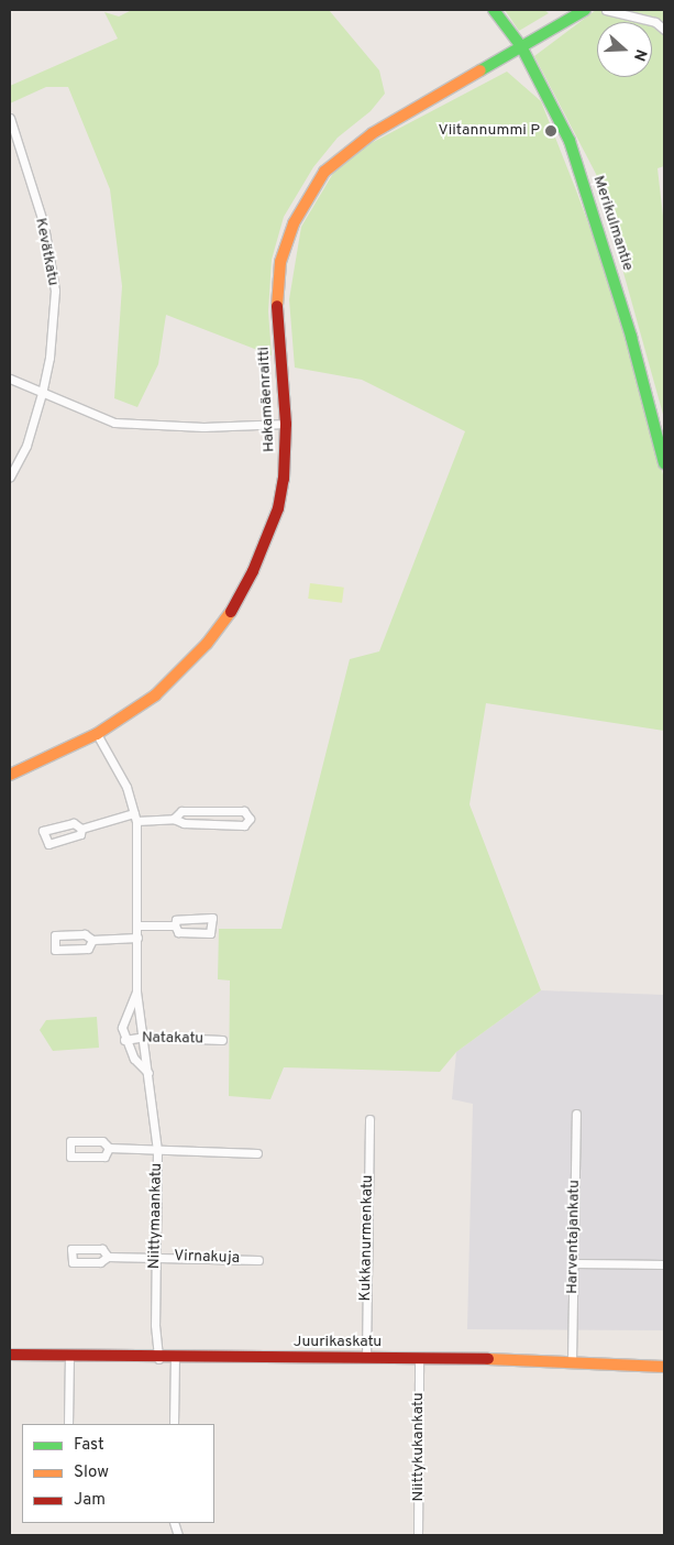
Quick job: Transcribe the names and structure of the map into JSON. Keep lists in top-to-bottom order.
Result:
{
  "streets": {
    "street": [
      "Merikulmantie",
      "Kevätkatu",
      "Hakamäenraitti",
      "Natakatu",
      "Niittymaankatu",
      "Harventajankatu",
      "Kukkanurmenkatu",
      "Virnakuja",
      "Juurikaskatu",
      "Niittykukankatu"
    ]
  },
  "crossings": [
    ["Merikulmantie", "Hakamäenraitti"],
    ["Hakamäenraitti", "Niittymaankatu"],
    ["Natakatu", "Niittymaankatu"],
    ["Niittymaankatu", "Virnakuja"],
    ["Niittymaankatu", "Juurikaskatu"],
    ["Harventajankatu", "Juurikaskatu"],
    ["Kukkanurmenkatu", "Juurikaskatu"],
    ["Juurikaskatu", "Niittykukankatu"]
  ],
  "places": ["Viitannummi P"],
  "legend": ["Fast", "Slow", "Jam"],
  "north": "right"
}
